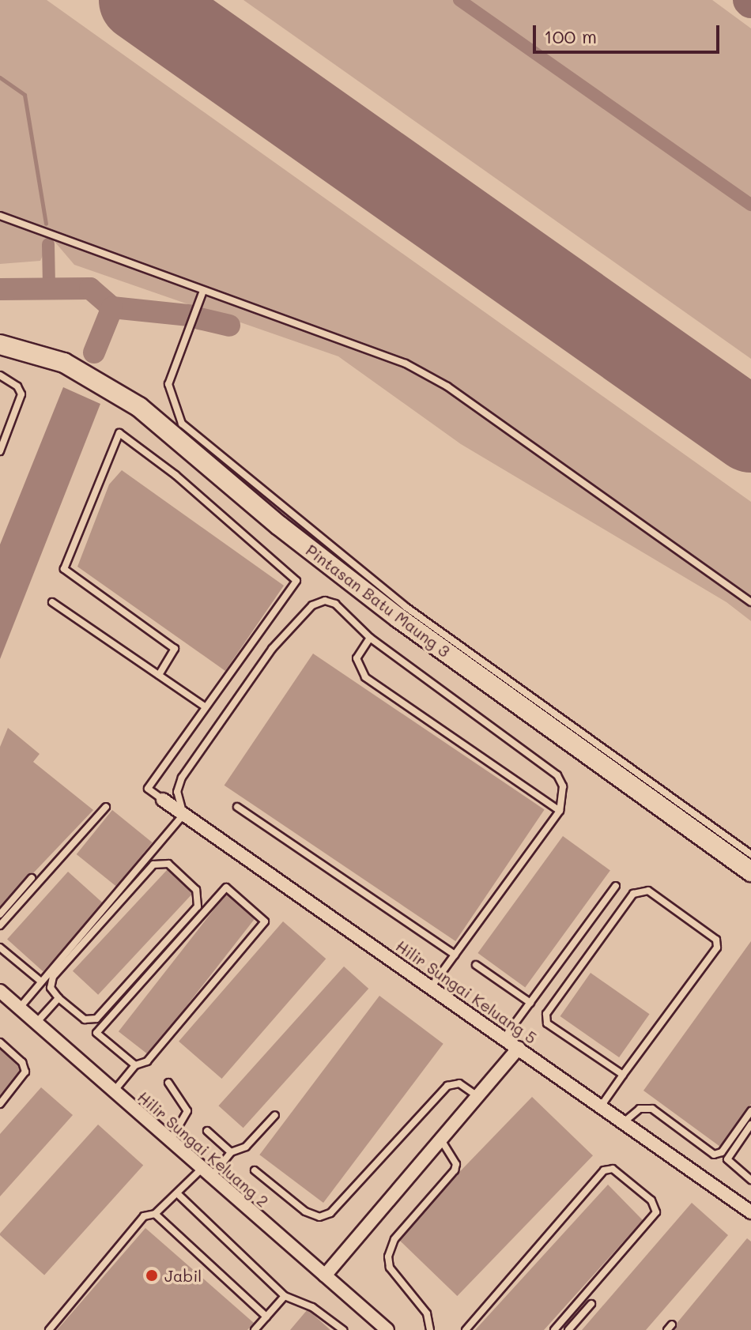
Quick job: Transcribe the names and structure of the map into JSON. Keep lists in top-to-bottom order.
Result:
{
  "streets": {
    "street": ["Pintasan Batu Maung 3", "Hilir Sungai Keluang 5", "Hilir Sungai Keluang 2"]
  },
  "places": ["Jabil"],
  "scale_bar": "100 m"
}
